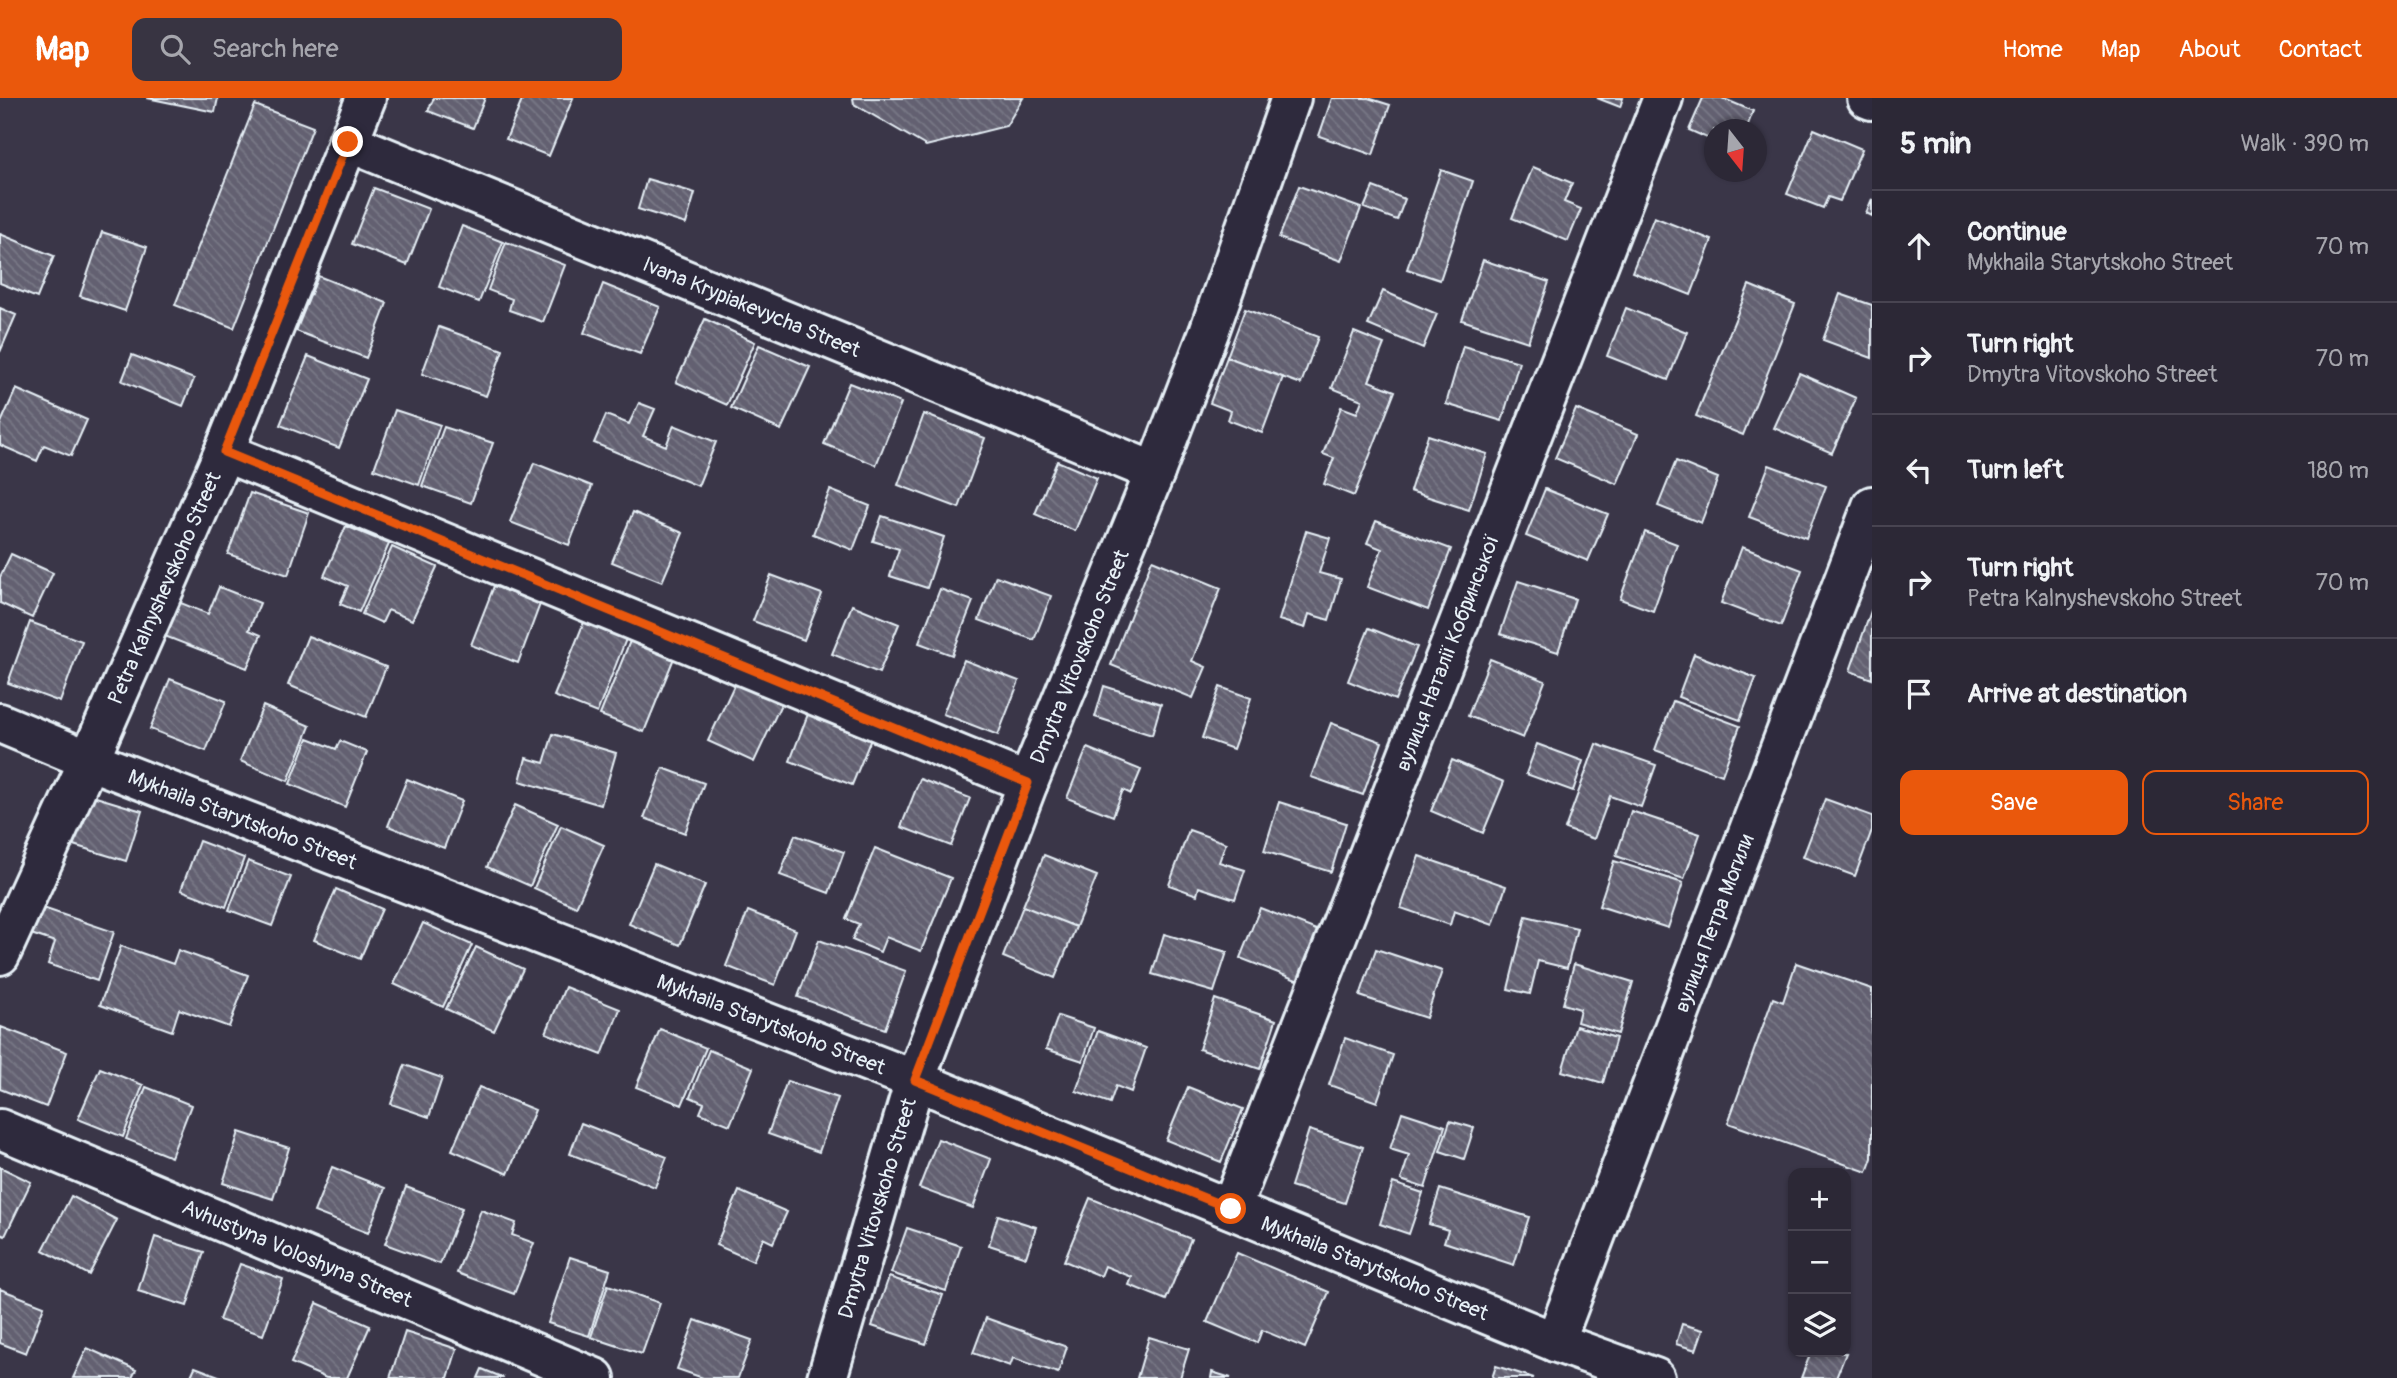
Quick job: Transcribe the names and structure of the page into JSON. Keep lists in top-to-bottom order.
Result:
{
  "streets": {
    "street": [
      "Ivana Krypiakevycha Street",
      "Petra Kalnyshevskoho Street",
      "вулиця Наталії Кобринської",
      "Dmytra Vitovskoho Street",
      "Mykhaila Starytskoho Street",
      "вулиця Петра Могили",
      "Avhustyna Voloshyna Street"
    ]
  },
  "crossings": [
    ["Ivana Krypiakevycha Street", "Petra Kalnyshevskoho Street"],
    ["Ivana Krypiakevycha Street", "Dmytra Vitovskoho Street"],
    ["Petra Kalnyshevskoho Street", "Mykhaila Starytskoho Street"],
    ["вулиця Наталії Кобринської", "Mykhaila Starytskoho Street"],
    ["Dmytra Vitovskoho Street", "Mykhaila Starytskoho Street"],
    ["Mykhaila Starytskoho Street", "вулиця Петра Могили"]
  ],
  "north": "bottom",
  "page": {
    "header": "Map",
    "search": "Search here",
    "nav": [
      "Home",
      "Map",
      "About",
      "Contact"
    ],
    "heading": ["5 min", "Walk · 390 m"],
    "list": [
      ["Continue", "Mykhaila Starytskoho Street", "70 m"],
      ["Turn right", "Dmytra Vitovskoho Street", "70 m"],
      ["Turn left", "180 m"],
      ["Turn right", "Petra Kalnyshevskoho Street", "70 m"],
      "Arrive at destination"
    ],
    "buttons": ["Save", "Share"],
    "map_buttons": ["+", "−"]
  }
}
